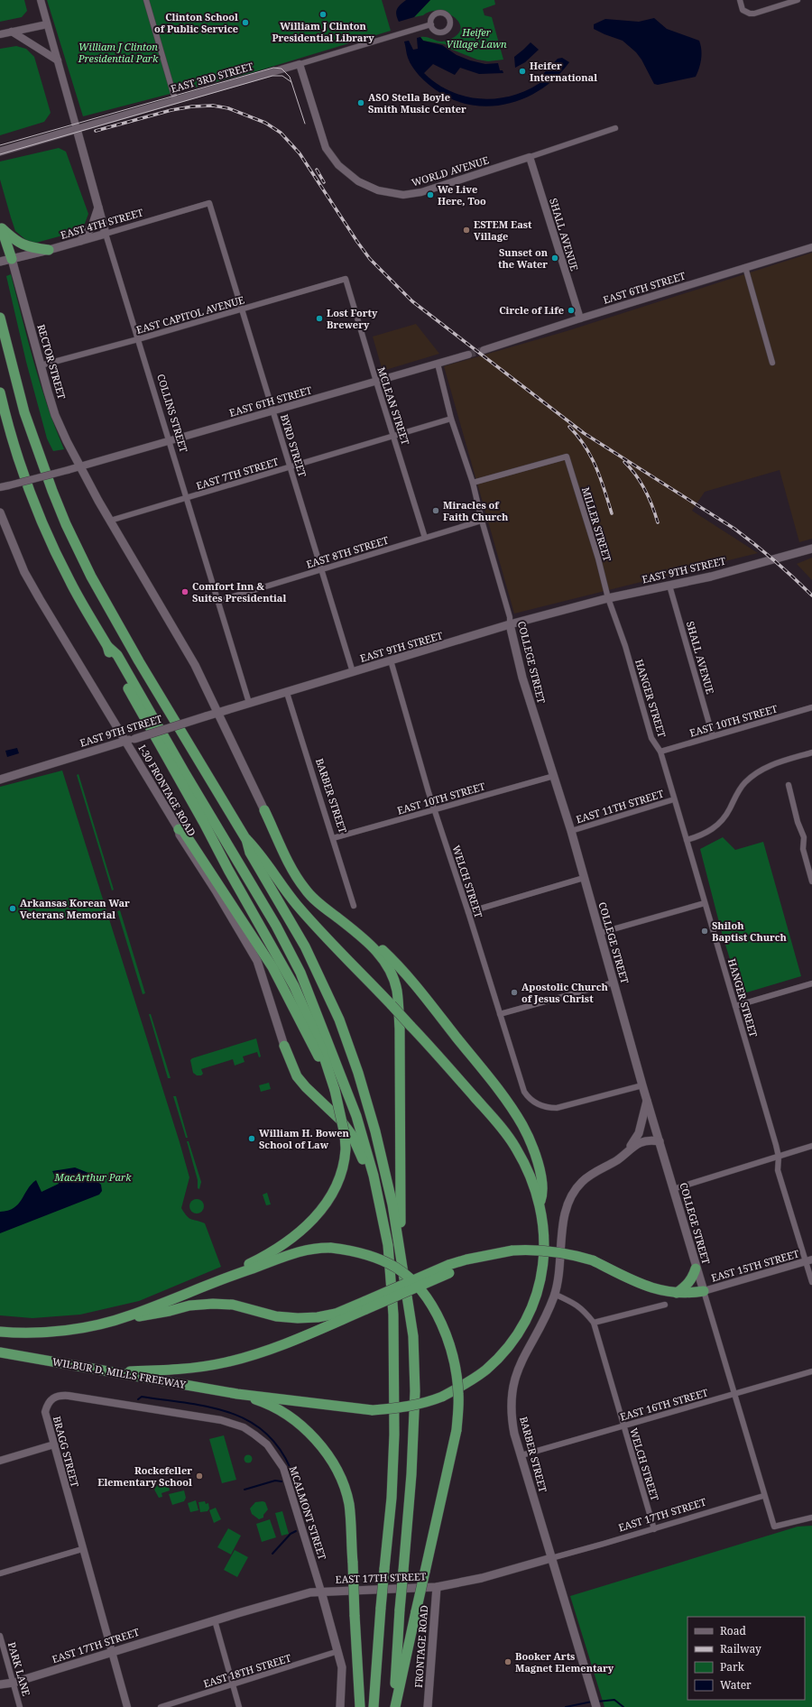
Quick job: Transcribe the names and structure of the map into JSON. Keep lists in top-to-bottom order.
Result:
{
  "streets": {
    "highway": ["WILBUR D. MILLS FREEWAY"],
    "main road": [
      "EAST 3RD STREET",
      "EAST 4TH STREET",
      "RECTOR STREET",
      "COLLINS STREET",
      "EAST 9TH STREET",
      "COLLEGE STREET",
      "I-30 FRONTAGE ROAD",
      "BARBER STREET",
      "EAST 17TH STREET",
      "FRONTAGE ROAD"
    ],
    "street": [
      "WORLD AVENUE",
      "SHALL AVENUE",
      "EAST 6TH STREET",
      "EAST CAPITOL AVENUE",
      "MCLEAN STREET",
      "BYRD STREET",
      "EAST 7TH STREET",
      "MILLER STREET",
      "EAST 8TH STREET",
      "HANGER STREET",
      "EAST 10TH STREET",
      "EAST 11TH STREET",
      "WELCH STREET",
      "EAST 15TH STREET",
      "EAST 16TH STREET",
      "BRAGG STREET",
      "MCALMONT STREET",
      "PARK LANE",
      "EAST 18TH STREET"
    ]
  },
  "crossings": [
    ["EAST 3RD STREET", "WORLD AVENUE"],
    ["EAST 3RD STREET", "COLLINS STREET"],
    ["WORLD AVENUE", "SHALL AVENUE"],
    ["EAST 4TH STREET", "RECTOR STREET"],
    ["EAST 4TH STREET", "COLLINS STREET"],
    ["EAST 4TH STREET", "BYRD STREET"],
    ["SHALL AVENUE", "EAST 6TH STREET"],
    ["SHALL AVENUE", "EAST 9TH STREET"],
    ["SHALL AVENUE", "EAST 10TH STREET"],
    ["EAST 6TH STREET", "RECTOR STREET"],
    ["EAST 6TH STREET", "MCLEAN STREET"],
    ["EAST 6TH STREET", "COLLINS STREET"],
    ["EAST 6TH STREET", "BYRD STREET"],
    ["EAST 6TH STREET", "COLLEGE STREET"],
    ["EAST CAPITOL AVENUE", "RECTOR STREET"],
    ["EAST CAPITOL AVENUE", "MCLEAN STREET"],
    ["EAST CAPITOL AVENUE", "COLLINS STREET"],
    ["EAST CAPITOL AVENUE", "BYRD STREET"],
    ["MCLEAN STREET", "EAST 7TH STREET"],
    ["MCLEAN STREET", "EAST 8TH STREET"],
    ["COLLINS STREET", "EAST 7TH STREET"],
    ["COLLINS STREET", "EAST 8TH STREET"],
    ["COLLINS STREET", "EAST 9TH STREET"],
    ["BYRD STREET", "EAST 7TH STREET"],
    ["BYRD STREET", "EAST 8TH STREET"],
    ["BYRD STREET", "EAST 9TH STREET"],
    ["EAST 7TH STREET", "COLLEGE STREET"],
    ["MILLER STREET", "EAST 9TH STREET"],
    ["MILLER STREET", "COLLEGE STREET"],
    ["MILLER STREET", "HANGER STREET"],
    ["EAST 8TH STREET", "COLLEGE STREET"],
    ["EAST 9TH STREET", "COLLEGE STREET"],
    ["EAST 9TH STREET", "HANGER STREET"],
    ["EAST 9TH STREET", "I-30 FRONTAGE ROAD"],
    ["EAST 9TH STREET", "BARBER STREET"],
    ["EAST 9TH STREET", "WELCH STREET"],
    ["COLLEGE STREET", "EAST 10TH STREET"],
    ["COLLEGE STREET", "BARBER STREET"],
    ["COLLEGE STREET", "EAST 11TH STREET"],
    ["COLLEGE STREET", "WELCH STREET"],
    ["COLLEGE STREET", "EAST 15TH STREET"],
    ["COLLEGE STREET", "EAST 16TH STREET"],
    ["COLLEGE STREET", "EAST 17TH STREET"],
    ["HANGER STREET", "EAST 10TH STREET"],
    ["HANGER STREET", "EAST 11TH STREET"],
    ["HANGER STREET", "EAST 15TH STREET"],
    ["EAST 10TH STREET", "BARBER STREET"],
    ["EAST 10TH STREET", "WELCH STREET"],
    ["BARBER STREET", "EAST 16TH STREET"],
    ["BARBER STREET", "EAST 17TH STREET"],
    ["WELCH STREET", "EAST 16TH STREET"],
    ["WELCH STREET", "EAST 17TH STREET"],
    ["BRAGG STREET", "MCALMONT STREET"],
    ["BRAGG STREET", "EAST 17TH STREET"],
    ["MCALMONT STREET", "EAST 17TH STREET"],
    ["EAST 17TH STREET", "FRONTAGE ROAD"],
    ["EAST 17TH STREET", "PARK LANE"]
  ],
  "parks": ["Heifer Village Lawn", "William J Clinton Presidential Park", "MacArthur Park"],
  "places": [
    "William J Clinton Presidential Library",
    "Clinton School of Public Service",
    "Heifer International",
    "ASO Stella Boyle Smith Music Center",
    "We Live Here, Too",
    "ESTEM East Village",
    "Sunset on the Water",
    "Circle of Life",
    "Lost Forty Brewery",
    "Miracles of Faith Church",
    "Comfort Inn & Suites Presidential",
    "Arkansas Korean War Veterans Memorial",
    "Shiloh Baptist Church",
    "Apostolic Church of Jesus Christ",
    "William H. Bowen School of Law",
    "Rockefeller Elementary School",
    "Booker Arts Magnet Elementary"
  ],
  "legend": [
    "Road",
    "Railway",
    "Park",
    "Water"
  ]
}
